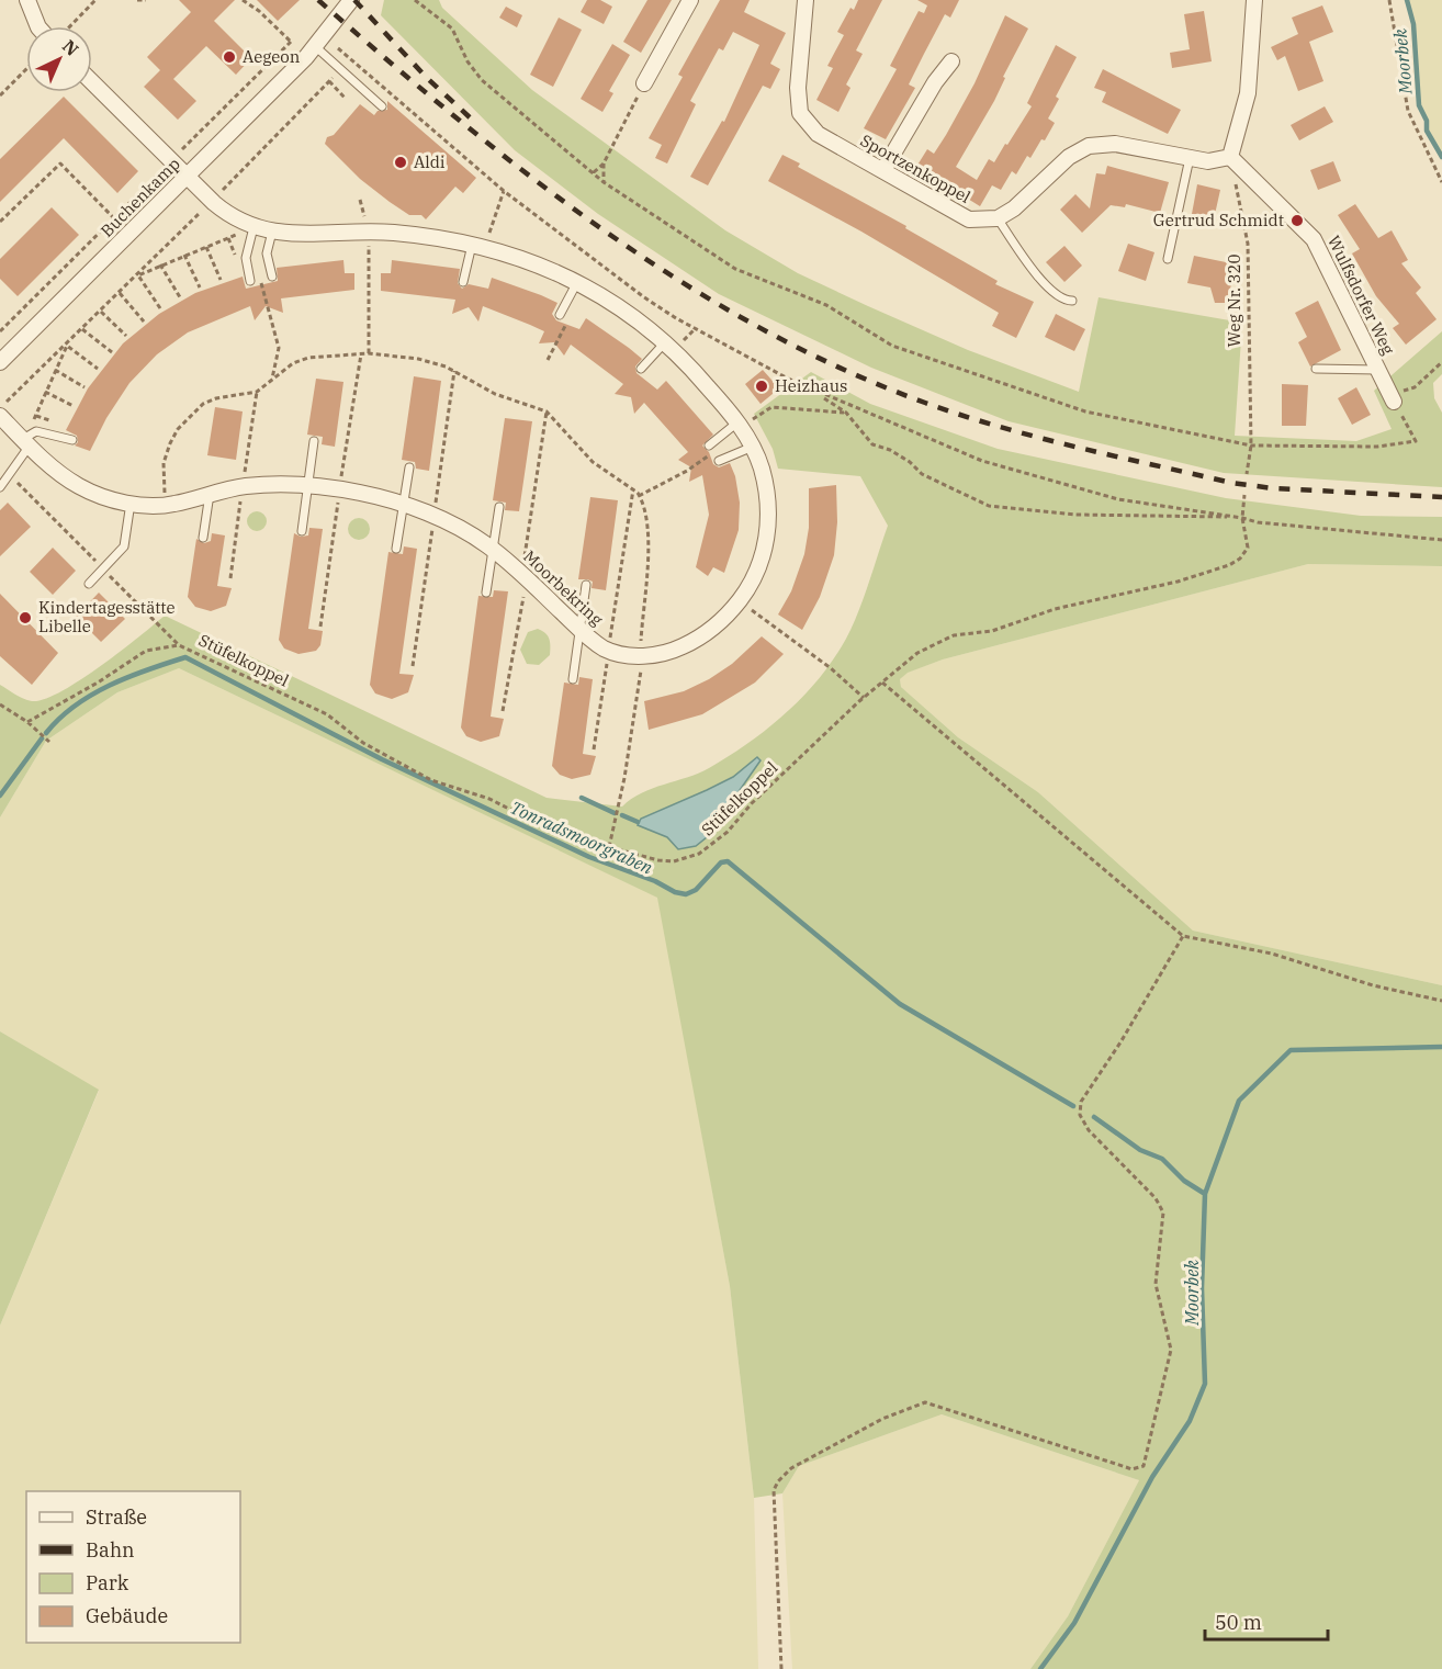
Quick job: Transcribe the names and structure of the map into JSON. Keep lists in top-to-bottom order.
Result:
{
  "streets": {
    "street": [
      "Sportzenkoppel",
      "Buchenkamp",
      "Wulfsdorfer Weg",
      "Moorbekring"
    ],
    "path": ["Weg Nr. 320", "Stüfelkoppel"]
  },
  "crossings": [
    ["Buchenkamp", "Moorbekring"],
    ["Wulfsdorfer Weg", "Weg Nr. 320"]
  ],
  "water": ["Moorbek", "Tonradsmoorgraben"],
  "places": [
    "Aegeon",
    "Aldi",
    "Gertrud Schmidt",
    "Heizhaus",
    "Kindertagesstätte Libelle"
  ],
  "legend": [
    "Straße",
    "Bahn",
    "Park",
    "Gebäude"
  ],
  "scale_bar": "50 m",
  "north": "top right"
}
